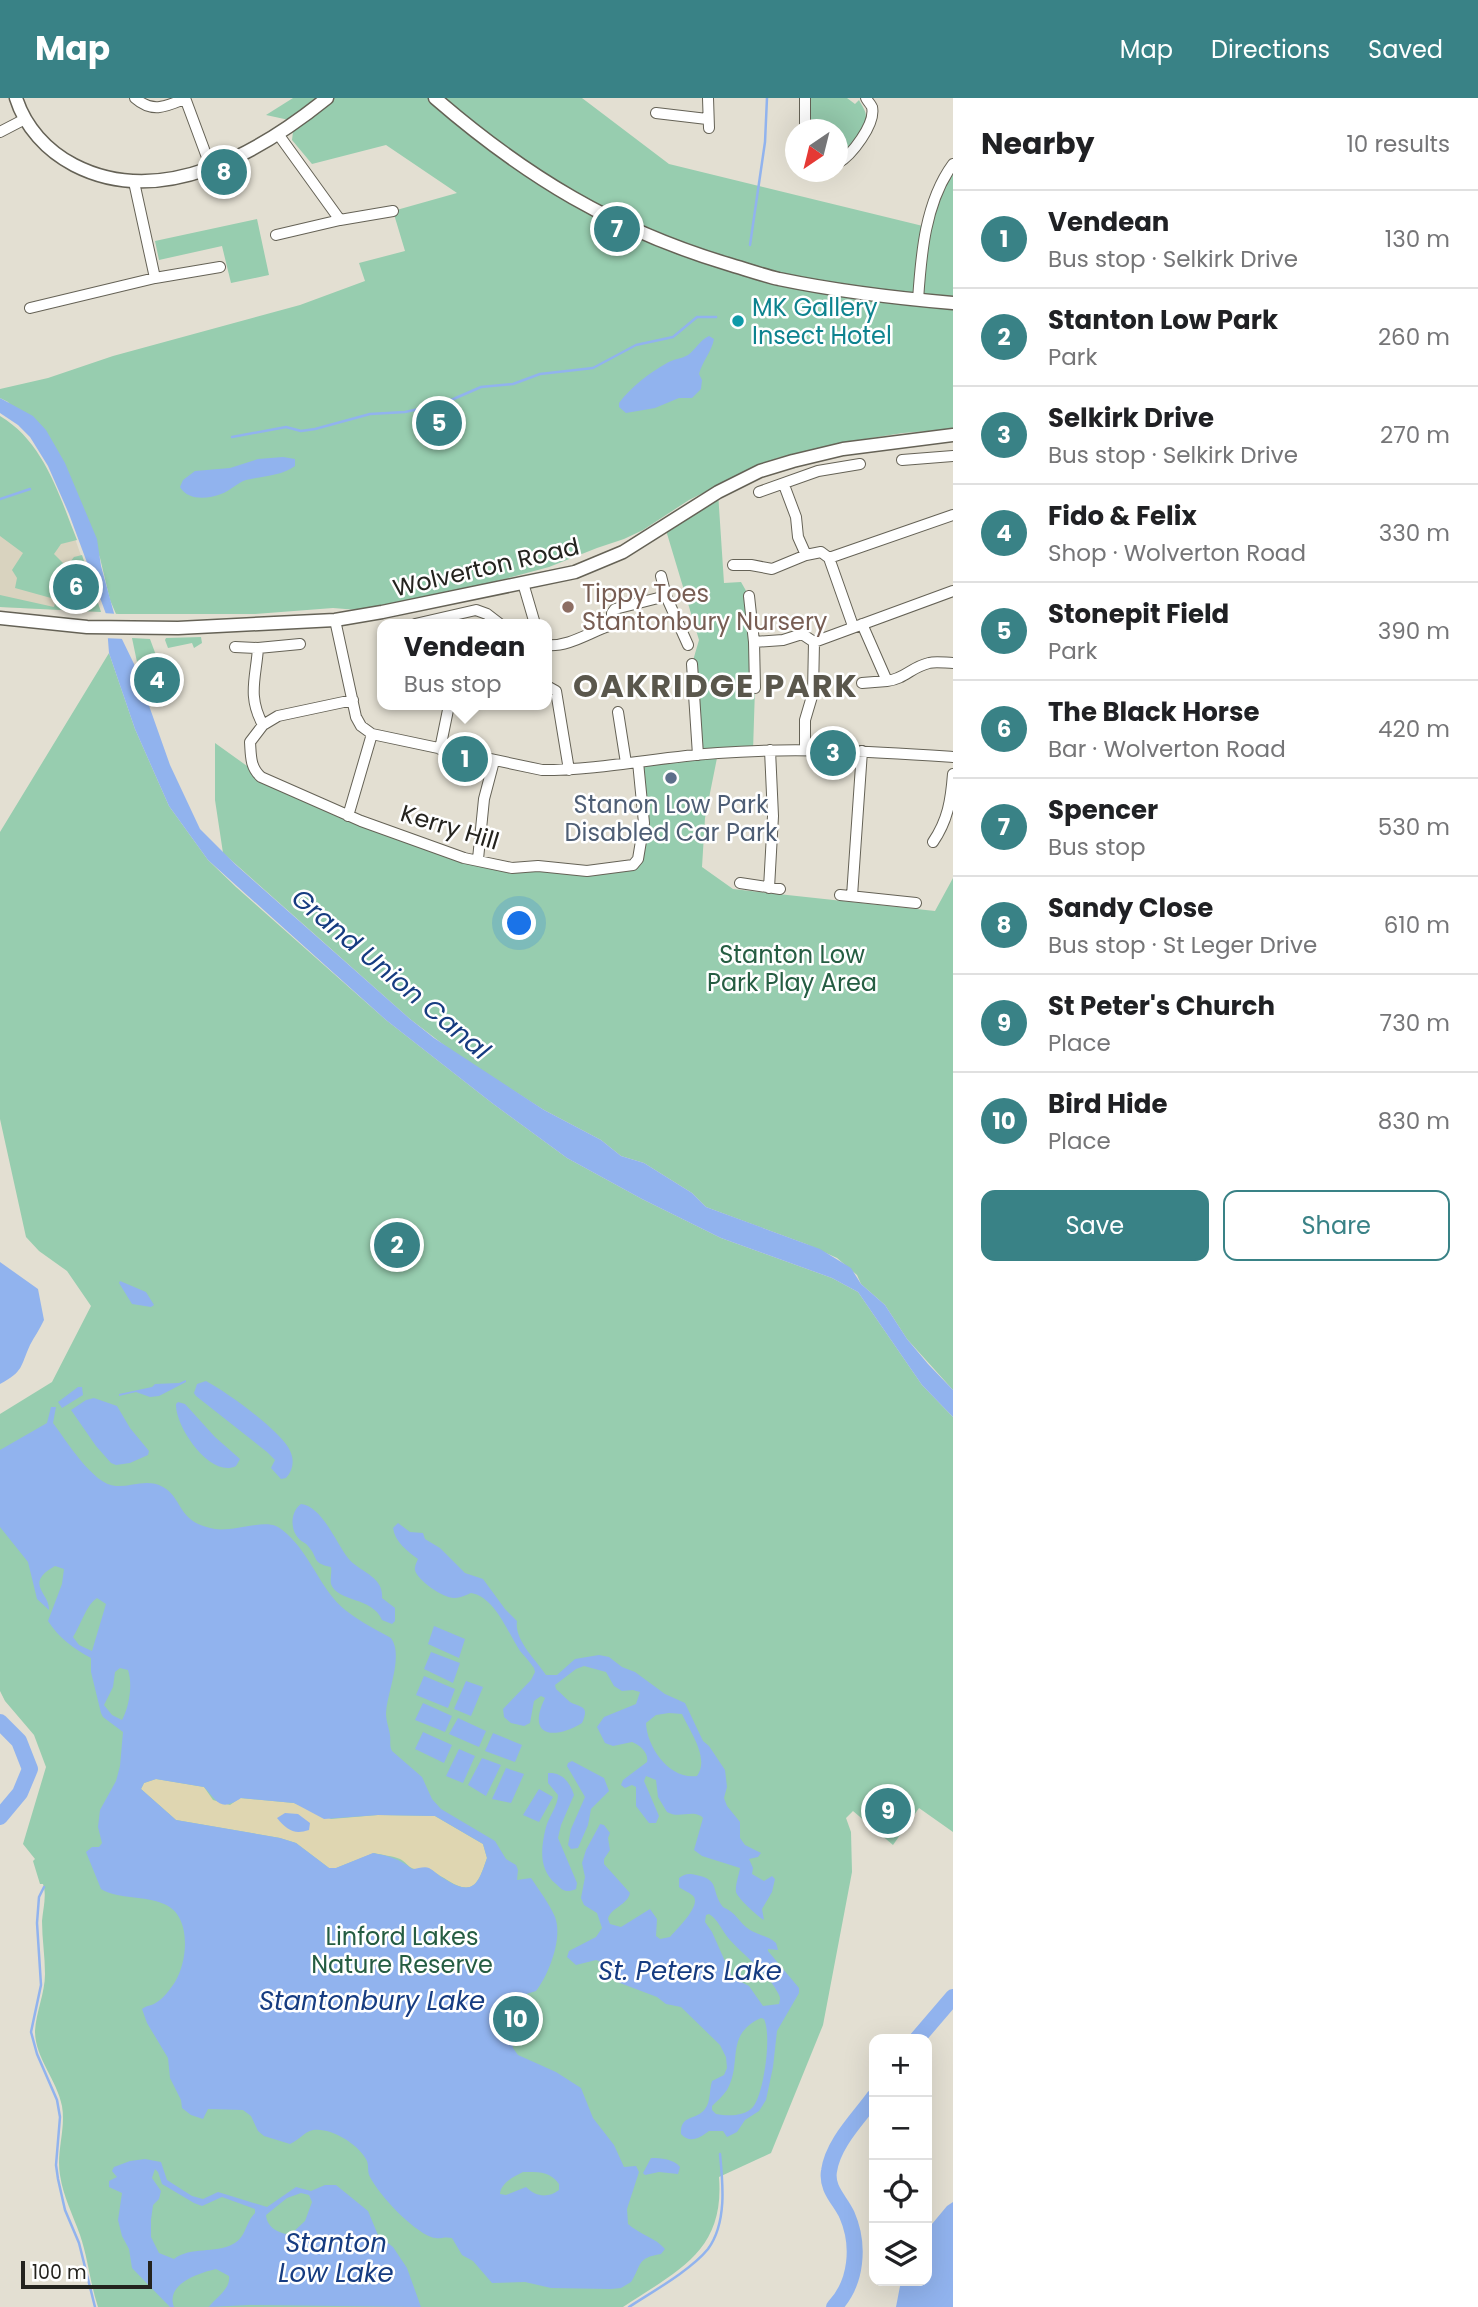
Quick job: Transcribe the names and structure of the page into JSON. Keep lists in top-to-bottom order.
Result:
{
  "streets": {
    "street": ["Wolverton Road", "Kerry Hill"]
  },
  "districts": ["OAKRIDGE PARK"],
  "water": [
    "Grand Union Canal",
    "St. Peters Lake",
    "Stantonbury Lake",
    "Stanton Low Lake"
  ],
  "parks": ["Stanton Low Park Play Area", "Linford Lakes Nature Reserve"],
  "places": ["MK Gallery Insect Hotel", "Tippy Toes Stantonbury Nursery", "Stanon Low Park Disabled Car Park"],
  "scale_bar": "100 m",
  "north": "bottom left",
  "page": {
    "header": "Map",
    "nav": ["Map", "Directions", "Saved"],
    "heading": ["Nearby", "10 results"],
    "pins": [
      "8",
      "7",
      "5",
      "6",
      "4",
      "3",
      "1",
      "2",
      "9",
      "10"
    ],
    "list": [
      {
        "mark": "1",
        "name": "Vendean",
        "note": "Bus stop · Selkirk Drive",
        "value": "130 m"
      },
      {
        "mark": "2",
        "name": "Stanton Low Park",
        "note": "Park",
        "value": "260 m"
      },
      {
        "mark": "3",
        "name": "Selkirk Drive",
        "note": "Bus stop · Selkirk Drive",
        "value": "270 m"
      },
      {
        "mark": "4",
        "name": "Fido & Felix",
        "note": "Shop · Wolverton Road",
        "value": "330 m"
      },
      {
        "mark": "5",
        "name": "Stonepit Field",
        "note": "Park",
        "value": "390 m"
      },
      {
        "mark": "6",
        "name": "The Black Horse",
        "note": "Bar · Wolverton Road",
        "value": "420 m"
      },
      {
        "mark": "7",
        "name": "Spencer",
        "note": "Bus stop",
        "value": "530 m"
      },
      {
        "mark": "8",
        "name": "Sandy Close",
        "note": "Bus stop · St Leger Drive",
        "value": "610 m"
      },
      {
        "mark": "9",
        "name": "St Peter's Church",
        "note": "Place",
        "value": "730 m"
      },
      {
        "mark": "10",
        "name": "Bird Hide",
        "note": "Place",
        "value": "830 m"
      }
    ],
    "popup": ["Vendean", "Bus stop"],
    "buttons": ["Save", "Share"],
    "map_buttons": ["+", "−"],
    "scale": "100 m"
  }
}
